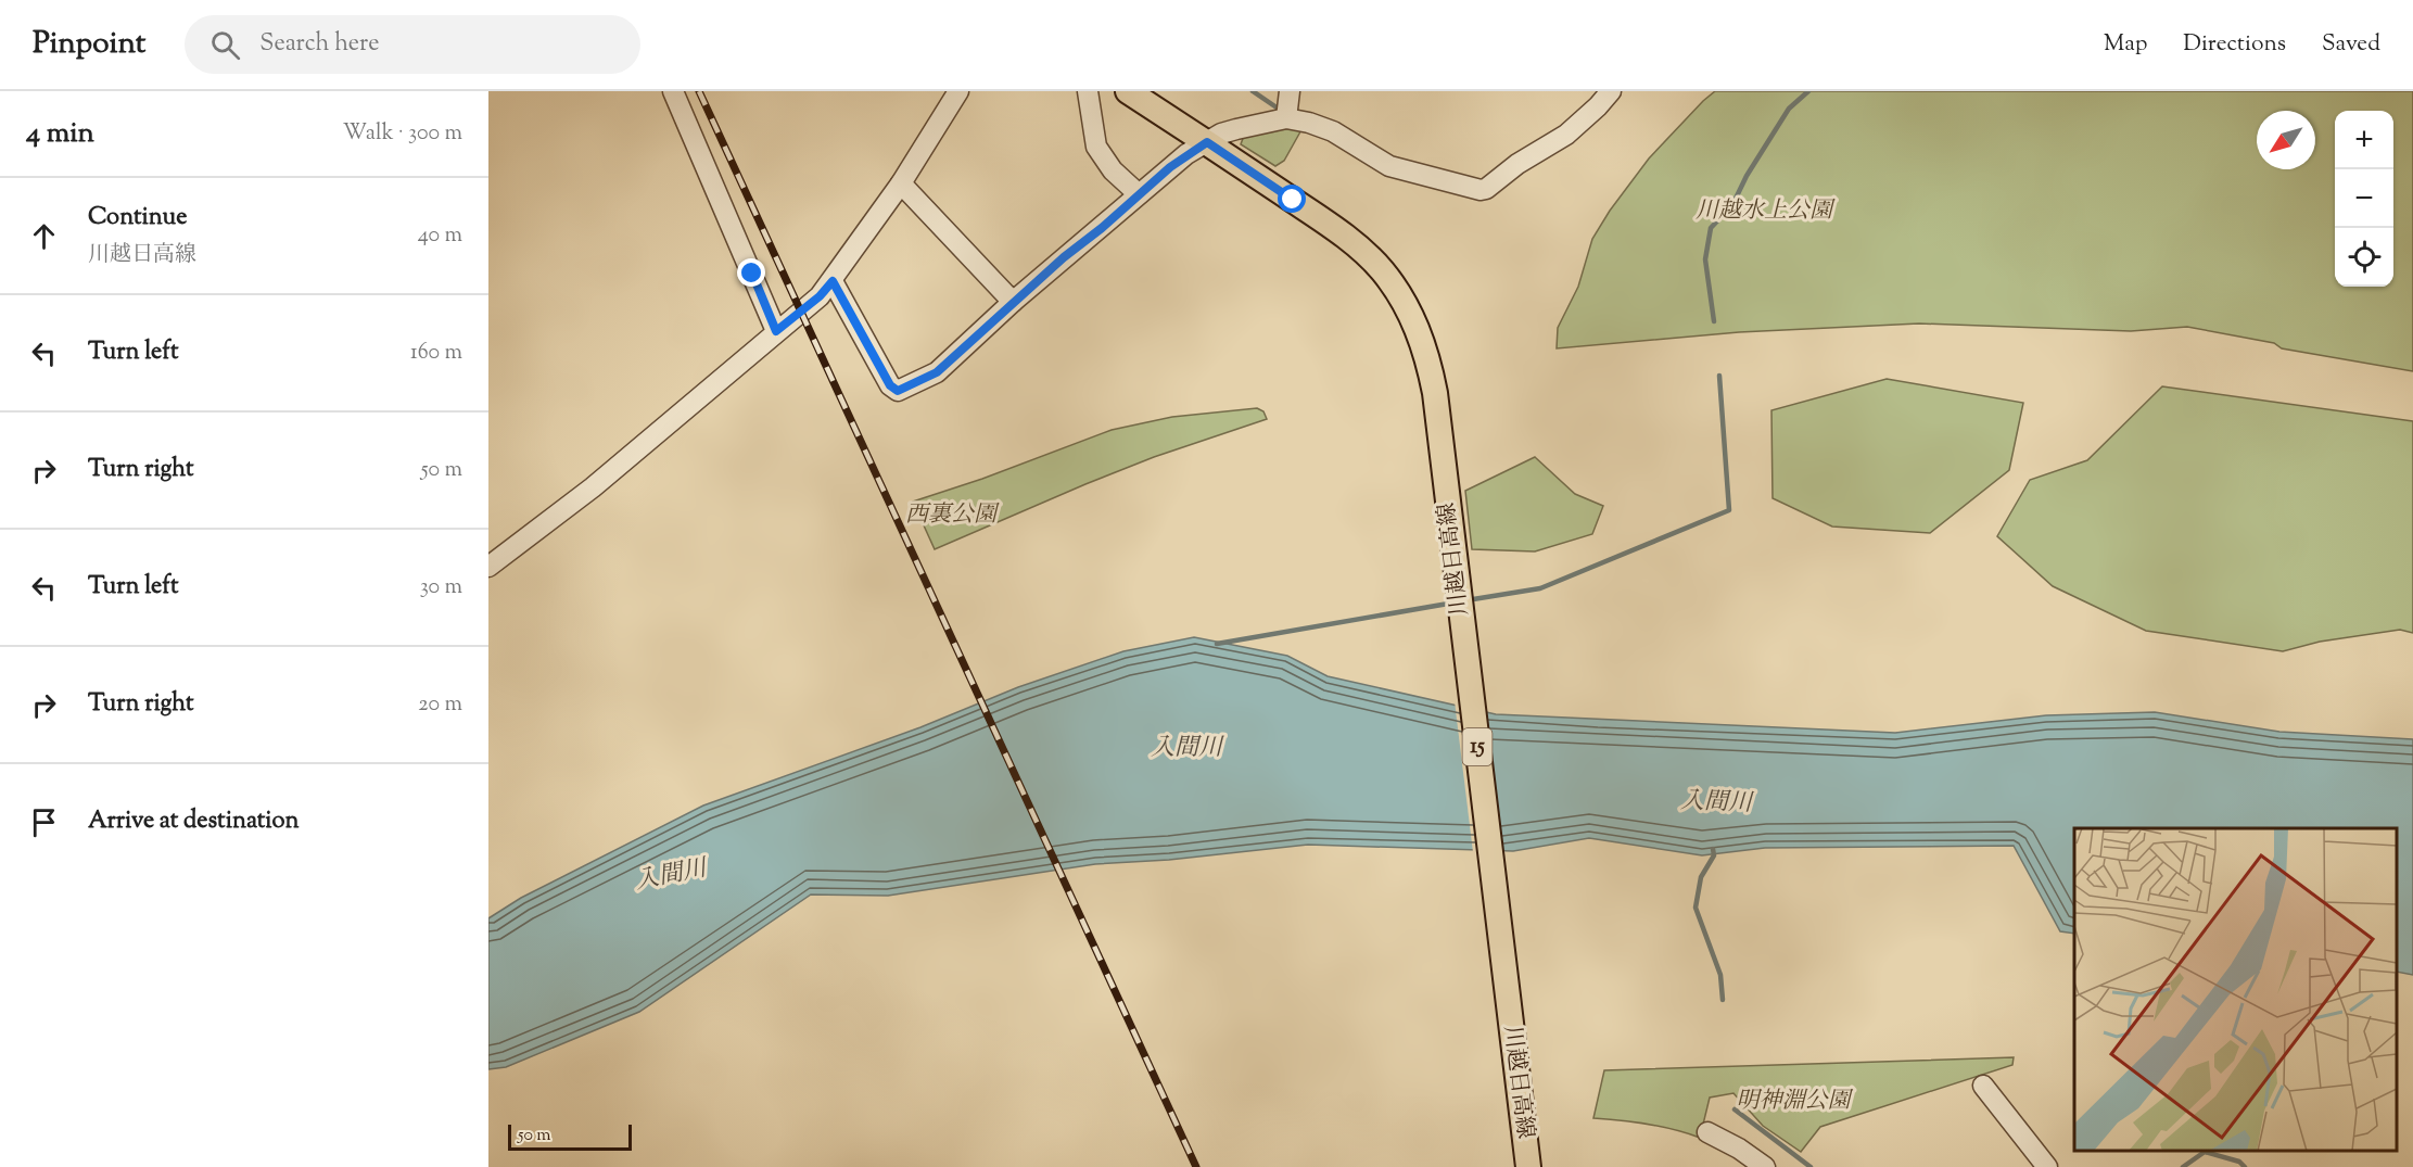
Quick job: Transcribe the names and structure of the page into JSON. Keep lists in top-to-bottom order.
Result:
{
  "streets": {
    "main road": ["川越日高線", "15"]
  },
  "water": ["入間川"],
  "parks": ["川越水上公園", "西裏公園", "明神淵公園"],
  "scale_bar": "50 m",
  "north": "bottom left",
  "page": {
    "header": "Pinpoint",
    "search": "Search here",
    "nav": ["Map", "Directions", "Saved"],
    "heading": ["4 min", "Walk · 300 m"],
    "map_buttons": ["+", "−"],
    "list": [
      ["Continue", "川越日高線", "40 m"],
      ["Turn left", "160 m"],
      ["Turn right", "50 m"],
      ["Turn left", "30 m"],
      ["Turn right", "20 m"],
      "Arrive at destination"
    ],
    "scale": "50 m"
  }
}
